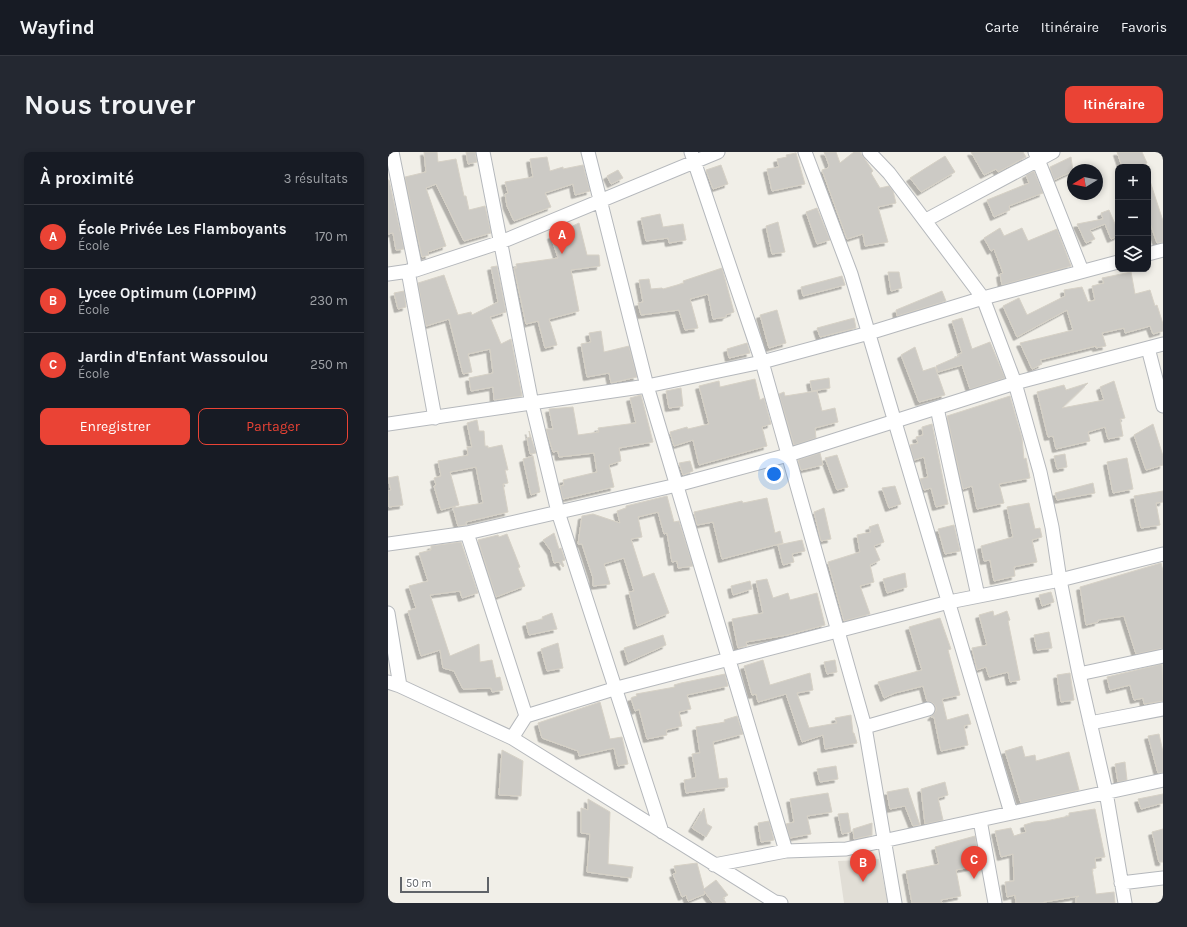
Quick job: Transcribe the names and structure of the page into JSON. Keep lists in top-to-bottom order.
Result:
{
  "scale_bar": "50 m",
  "north": "left",
  "page": {
    "header": "Wayfind",
    "nav": ["Carte", "Itinéraire", "Favoris"],
    "buttons": [
      "Itinéraire",
      ["Enregistrer", "Partager"]
    ],
    "title": "Nous trouver",
    "heading": ["À proximité", "3 résultats"],
    "map_buttons": ["+", "−"],
    "list": [
      {
        "mark": "A",
        "name": "École Privée Les Flamboyants",
        "note": "École",
        "value": "170 m"
      },
      {
        "mark": "B",
        "name": "Lycee Optimum (LOPPIM)",
        "note": "École",
        "value": "230 m"
      },
      {
        "mark": "C",
        "name": "Jardin d'Enfant Wassoulou",
        "note": "École",
        "value": "250 m"
      }
    ],
    "pins": ["A", "C", "B"],
    "scale": "50 m"
  }
}
